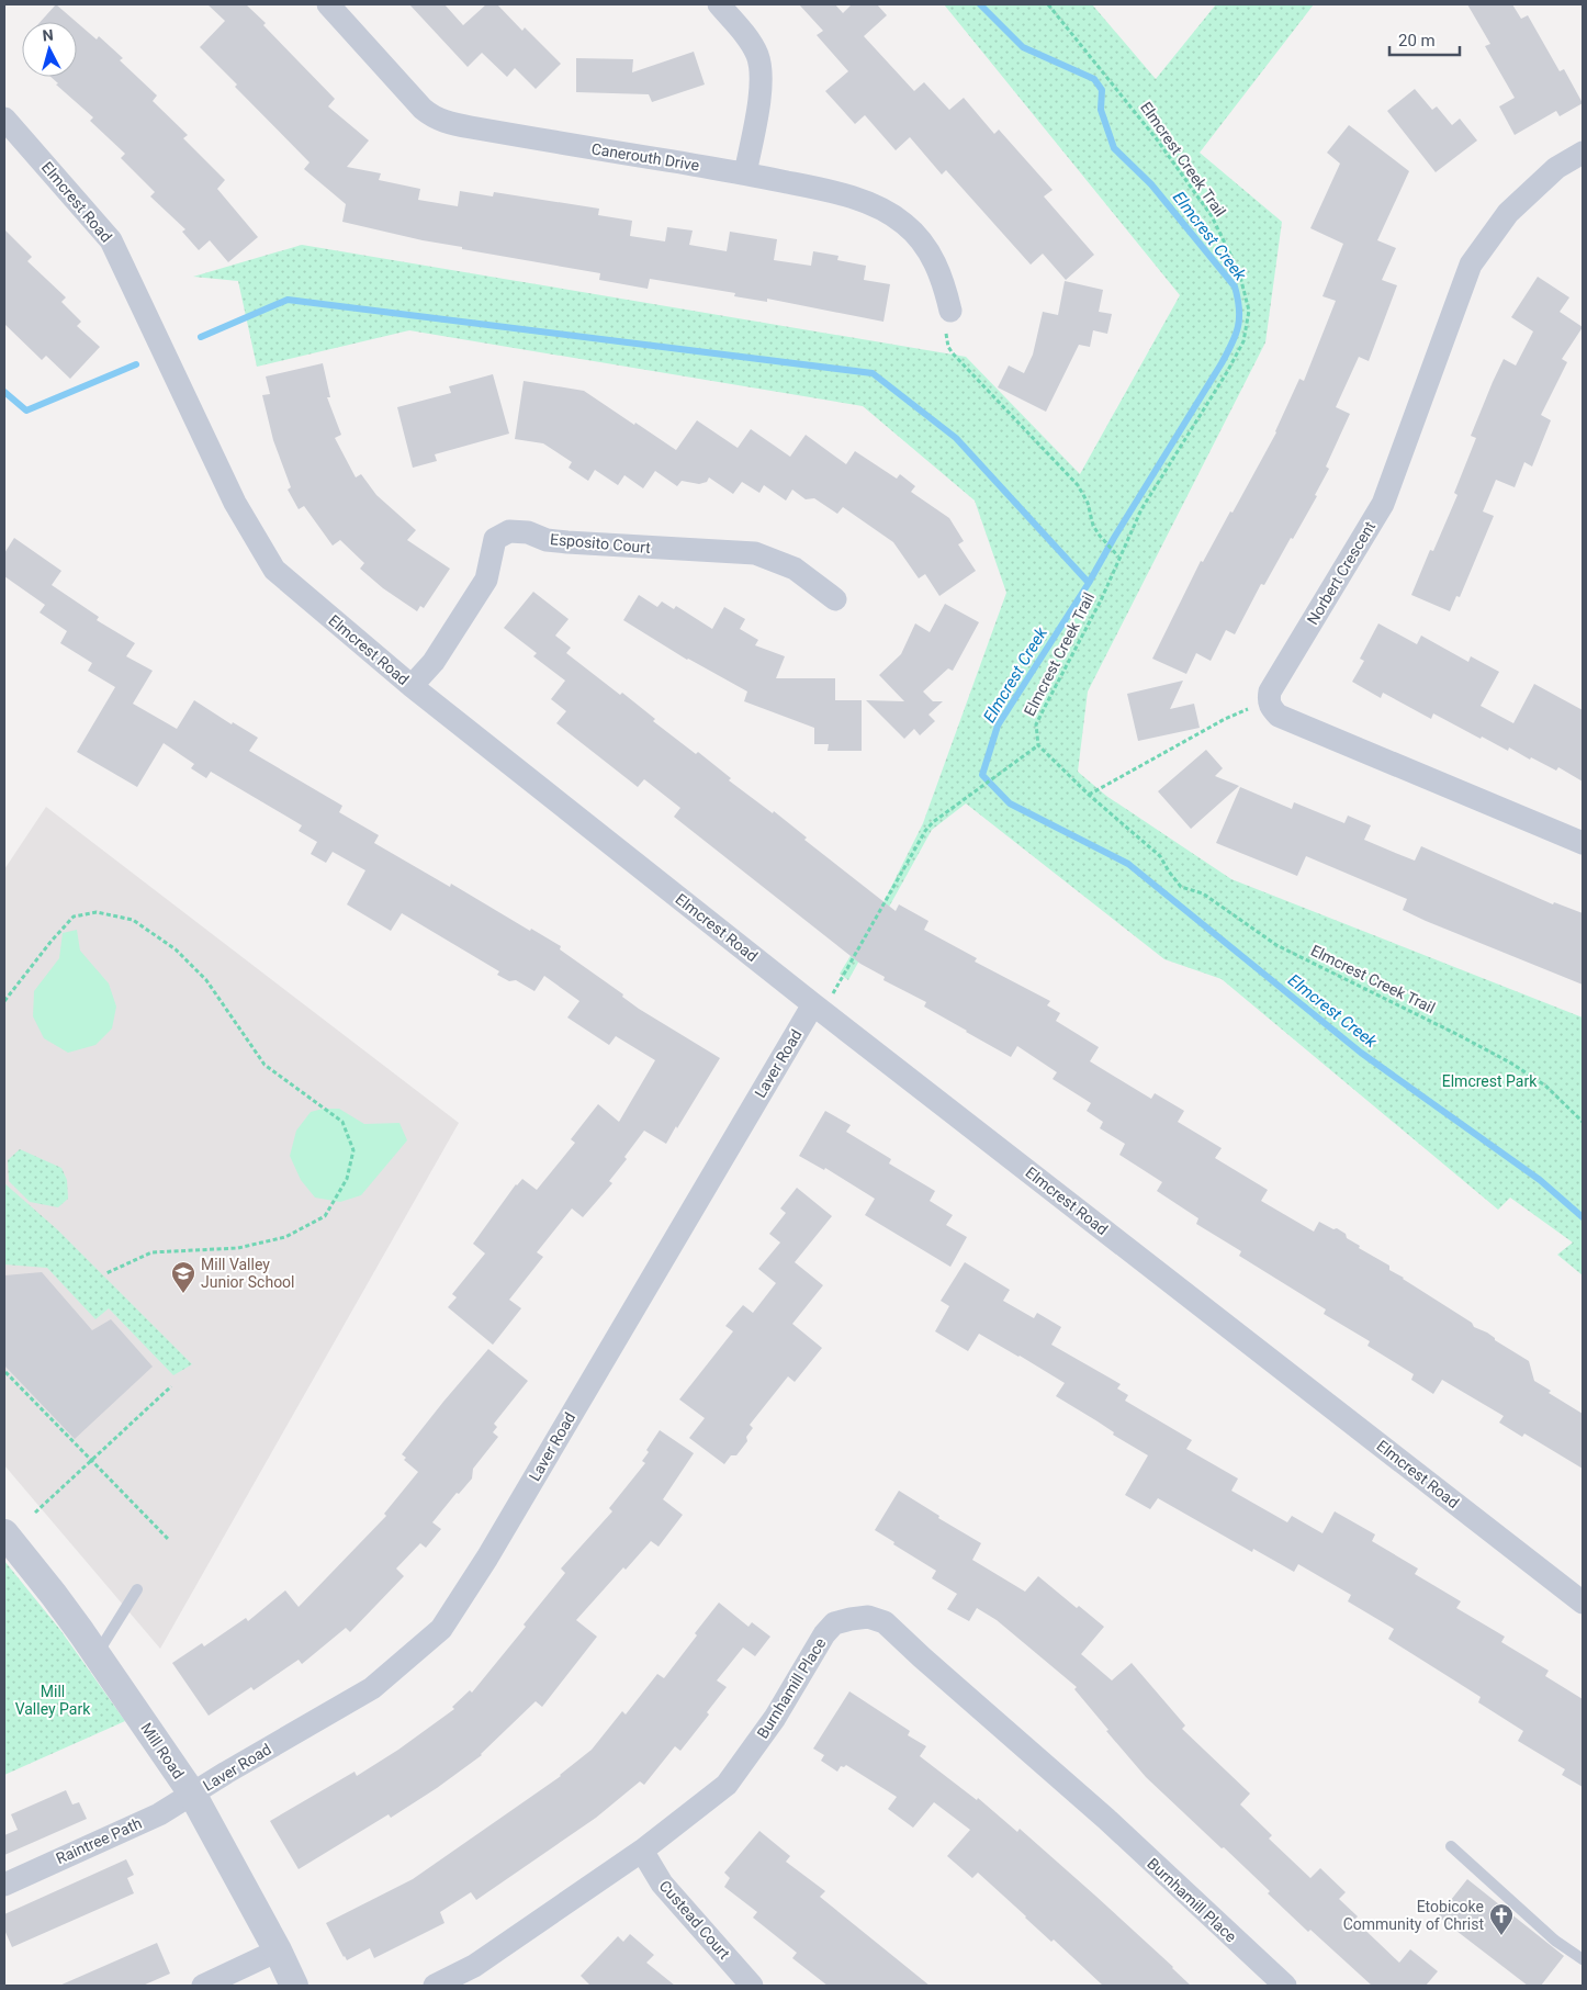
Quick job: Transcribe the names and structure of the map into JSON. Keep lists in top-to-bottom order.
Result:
{
  "streets": {
    "street": [
      "Canerouth Drive",
      "Elmcrest Road",
      "Esposito Court",
      "Norbert Crescent",
      "Laver Road",
      "Burnhamill Place",
      "Mill Road",
      "Raintree Path",
      "Custead Court"
    ],
    "path": ["Elmcrest Creek Trail"]
  },
  "crossings": [
    ["Elmcrest Road", "Esposito Court"],
    ["Elmcrest Road", "Laver Road"],
    ["Laver Road", "Mill Road"],
    ["Laver Road", "Raintree Path"],
    ["Burnhamill Place", "Custead Court"],
    ["Mill Road", "Raintree Path"]
  ],
  "water": ["Elmcrest Creek"],
  "parks": ["Elmcrest Park", "Mill Valley Park"],
  "places": {
    "school or university": ["Mill Valley Junior School"],
    "church": ["Etobicoke Community of Christ"]
  },
  "scale_bar": "20 m",
  "north": "top"
}
